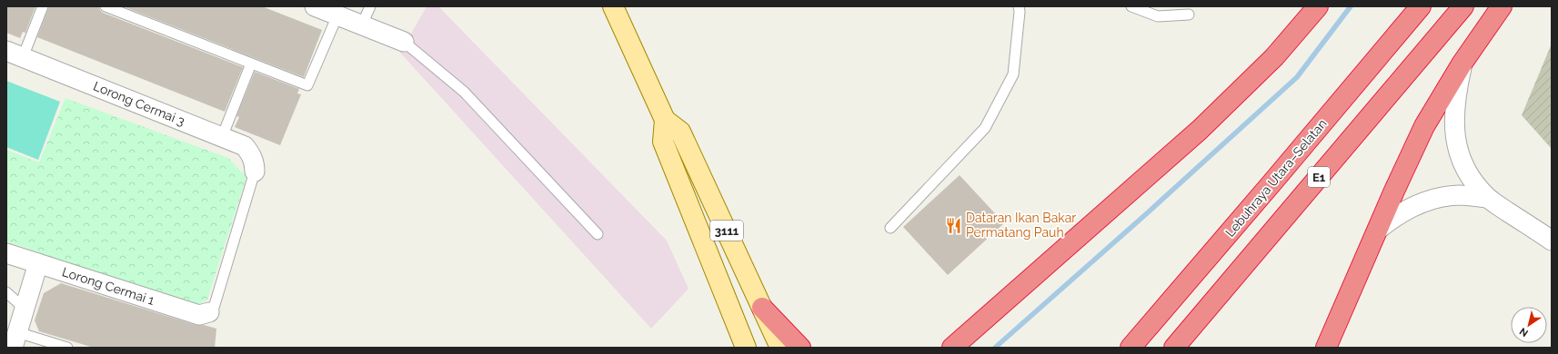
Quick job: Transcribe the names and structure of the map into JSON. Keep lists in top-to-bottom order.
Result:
{
  "streets": {
    "highway": ["E1", "Lebuhraya Utara–Selatan"],
    "main road": ["3111"],
    "street": ["Lorong Cermai 3", "Lorong Cermai 1"]
  },
  "places": {
    "restaurant": ["Dataran Ikan Bakar Permatang Pauh"]
  },
  "north": "bottom left"
}
